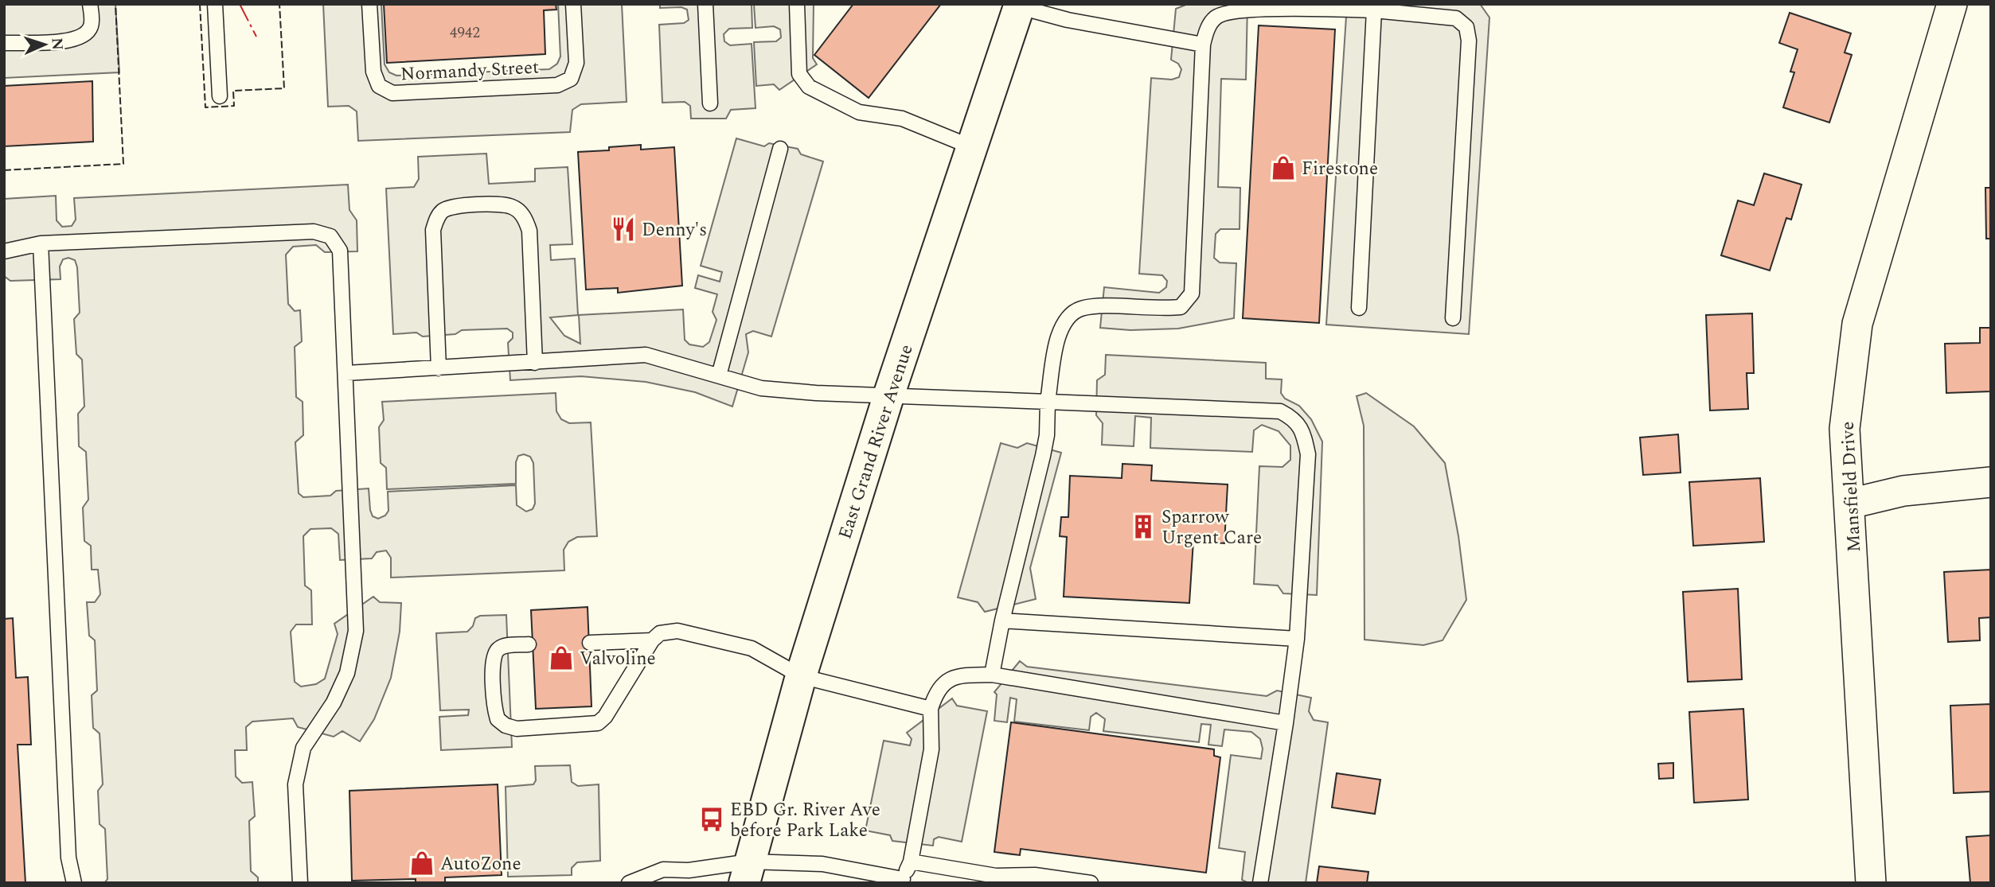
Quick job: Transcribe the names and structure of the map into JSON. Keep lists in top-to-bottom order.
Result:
{
  "streets": {
    "main road": ["East Grand River Avenue"],
    "street": ["Mansfield Drive"],
    "lane": ["Normandy Street"]
  },
  "places": {
    "shop": ["Firestone", "Valvoline", "AutoZone"],
    "restaurant": ["Denny's"],
    "building": ["Sparrow Urgent Care"],
    "bus stop": ["EBD Gr. River Ave before Park Lake"]
  },
  "house_numbers": ["4942"],
  "north": "right"
}
